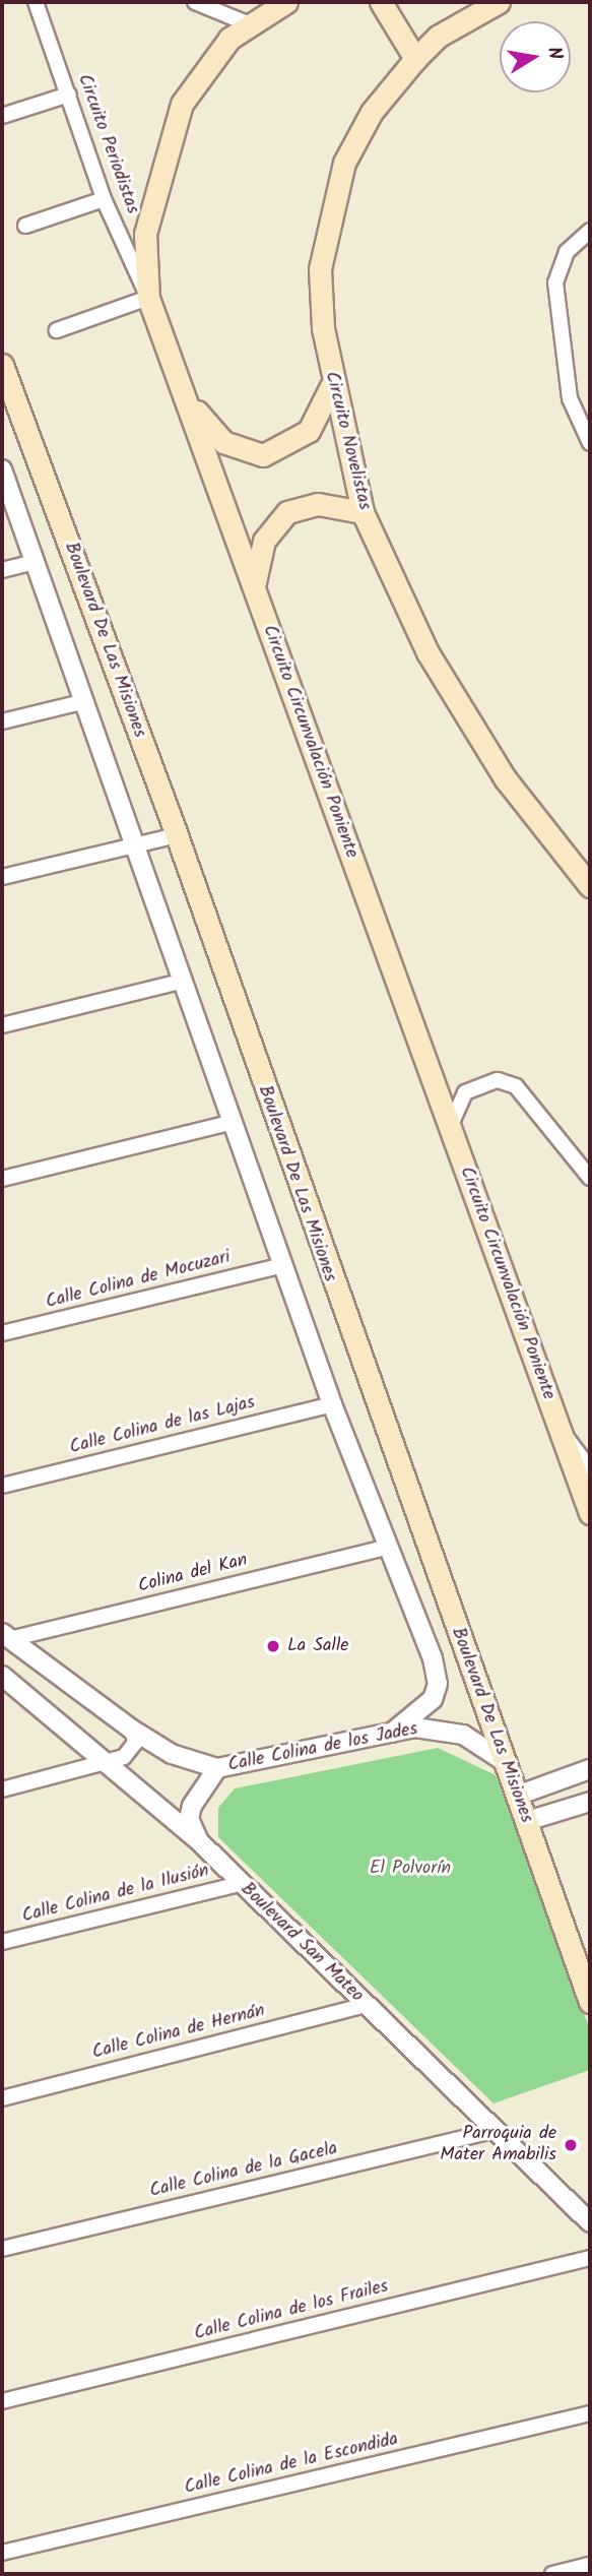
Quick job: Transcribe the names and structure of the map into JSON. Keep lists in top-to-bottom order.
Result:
{
  "streets": {
    "main road": ["Circuito Novelistas", "Boulevard De Las Misiones", "Circuito Circunvalación Poniente"],
    "street": [
      "Circuito Periodistas",
      "Calle Colina de Mocuzari",
      "Calle Colina de las Lajas",
      "Colina del Kan",
      "Calle Colina de los Jades",
      "Calle Colina de la Ilusión",
      "Boulevard San Mateo",
      "Calle Colina de Hernán",
      "Calle Colina de la Gacela",
      "Calle Colina de los Frailes",
      "Calle Colina de la Escondida"
    ]
  },
  "crossings": [
    ["Circuito Periodistas", "Circuito Circunvalación Poniente"],
    ["Boulevard De Las Misiones", "Calle Colina de Mocuzari"],
    ["Boulevard De Las Misiones", "Calle Colina de las Lajas"],
    ["Boulevard De Las Misiones", "Colina del Kan"],
    ["Boulevard De Las Misiones", "Calle Colina de los Jades"],
    ["Calle Colina de los Jades", "Boulevard San Mateo"],
    ["Calle Colina de la Ilusión", "Boulevard San Mateo"],
    ["Boulevard San Mateo", "Calle Colina de Hernán"],
    ["Boulevard San Mateo", "Calle Colina de la Gacela"]
  ],
  "parks": ["El Polvorín"],
  "places": ["La Salle", "Parroquia de Mater Amabilis"],
  "north": "right"
}
